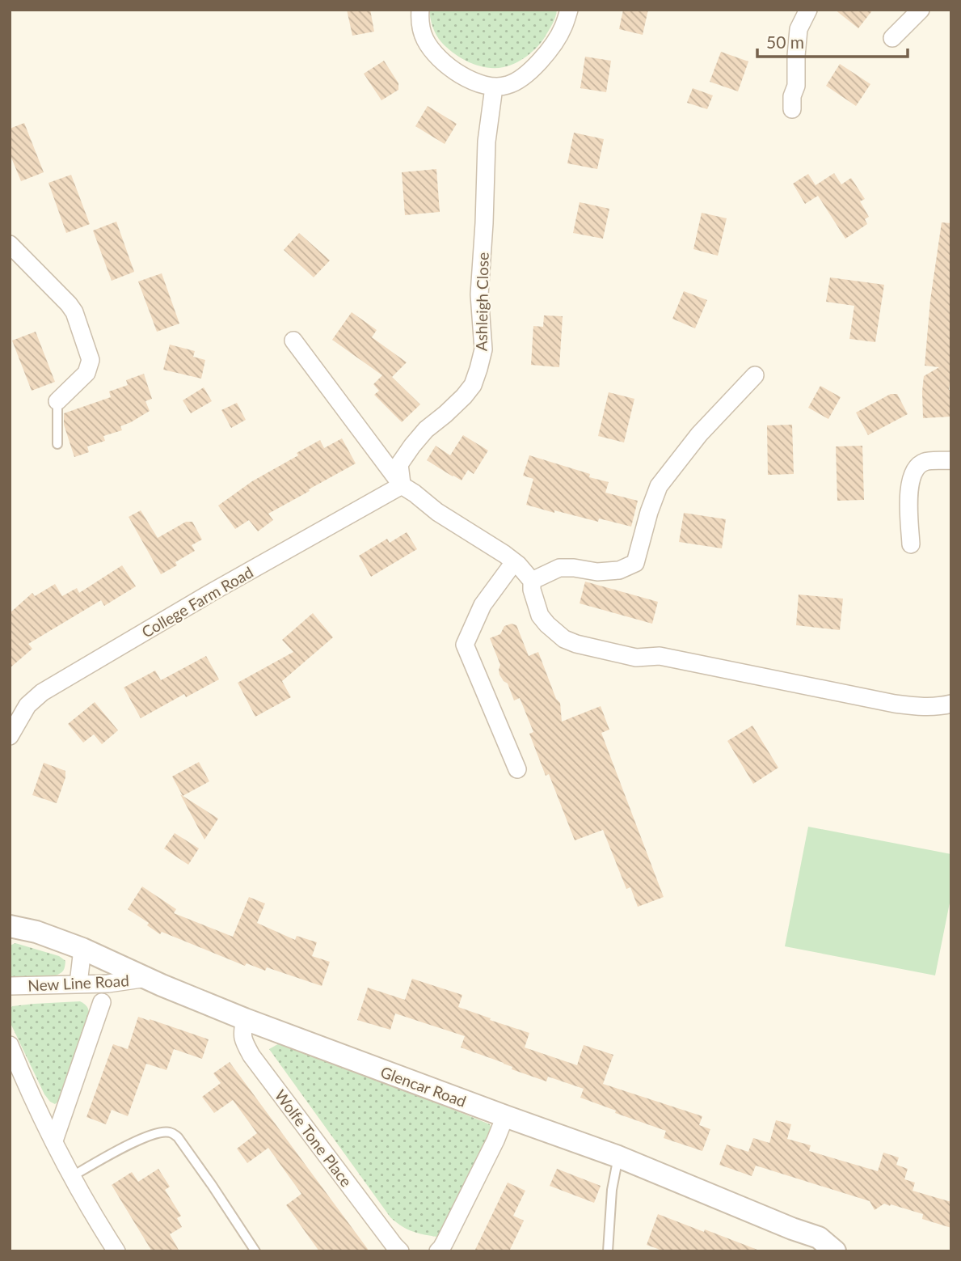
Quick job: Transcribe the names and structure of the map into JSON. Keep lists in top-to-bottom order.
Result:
{
  "streets": {
    "street": [
      "Ashleigh Close",
      "College Farm Road",
      "New Line Road",
      "Glencar Road",
      "Wolfe Tone Place"
    ]
  },
  "crossings": [
    ["Ashleigh Close", "College Farm Road"],
    ["New Line Road", "Glencar Road"],
    ["Glencar Road", "Wolfe Tone Place"]
  ],
  "scale_bar": "50 m"
}
